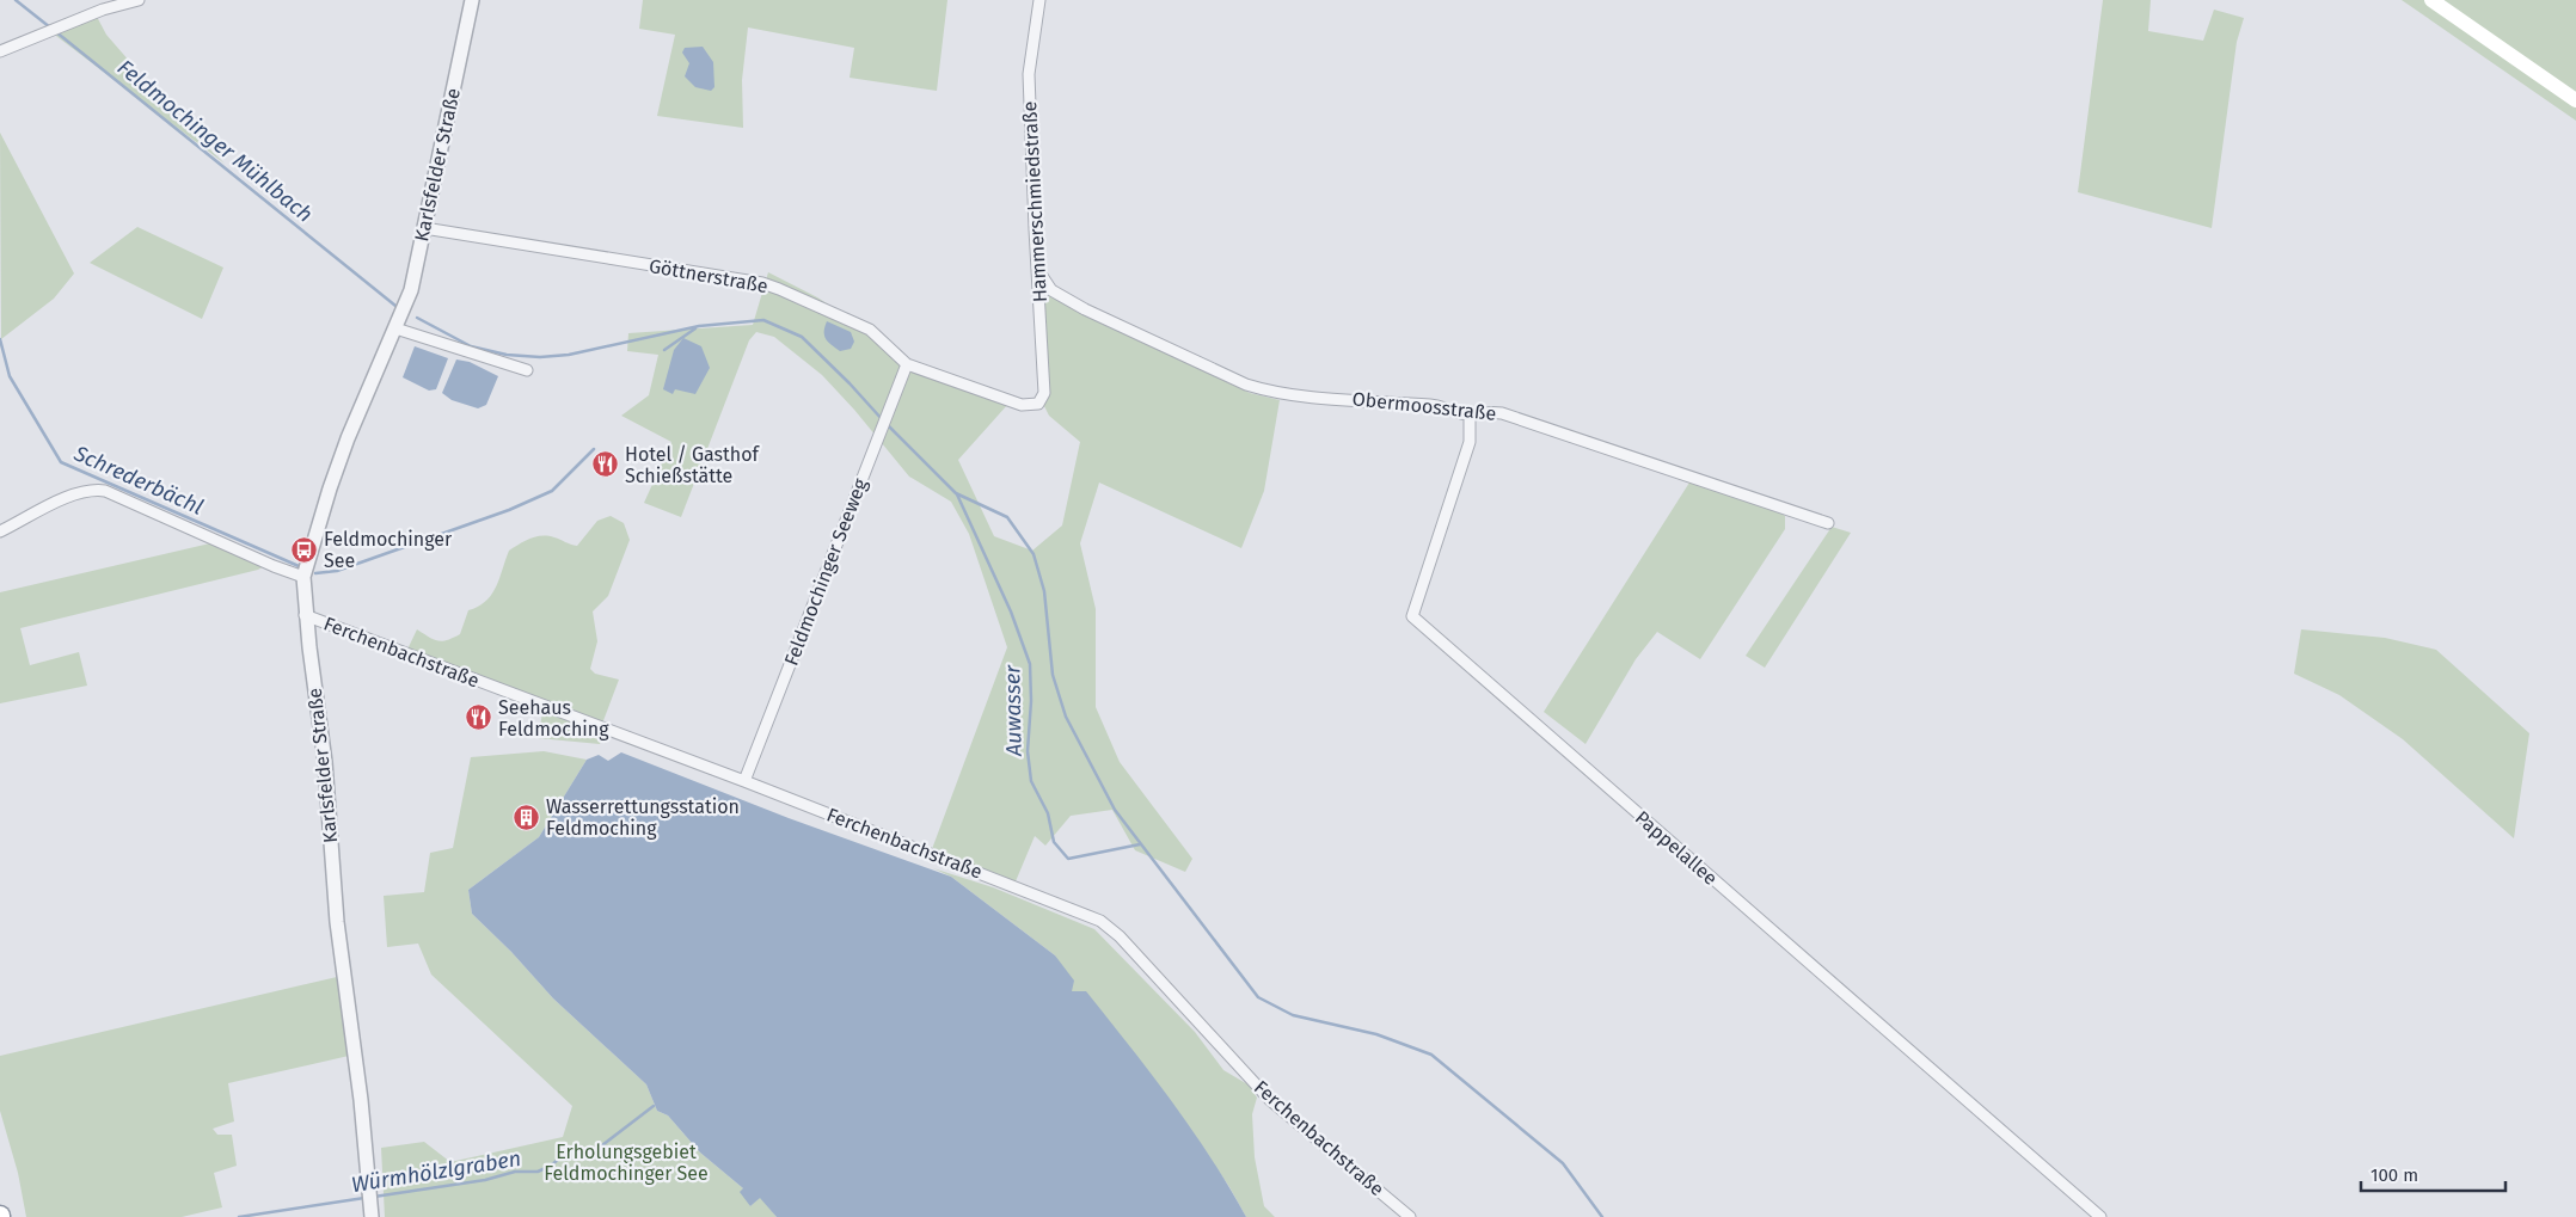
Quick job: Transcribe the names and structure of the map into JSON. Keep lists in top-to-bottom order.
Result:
{
  "streets": {
    "street": [
      "Karlsfelder Straße",
      "Hammerschmiedstraße",
      "Göttnerstraße",
      "Obermoosstraße",
      "Feldmochinger Seeweg",
      "Ferchenbachstraße",
      "Pappelallee"
    ]
  },
  "crossings": [
    ["Karlsfelder Straße", "Göttnerstraße"],
    ["Karlsfelder Straße", "Ferchenbachstraße"],
    ["Hammerschmiedstraße", "Göttnerstraße"],
    ["Hammerschmiedstraße", "Obermoosstraße"],
    ["Göttnerstraße", "Feldmochinger Seeweg"],
    ["Obermoosstraße", "Pappelallee"],
    ["Feldmochinger Seeweg", "Ferchenbachstraße"]
  ],
  "water": [
    "Feldmochinger Mühlbach",
    "Schrederbächl",
    "Auwasser",
    "Würmhölzlgraben"
  ],
  "parks": ["Erholungsgebiet Feldmochinger See"],
  "places": {
    "restaurant": ["Hotel / Gasthof Schießstätte", "Seehaus Feldmoching"],
    "bus stop": ["Feldmochinger See"],
    "building": ["Wasserrettungsstation Feldmoching"]
  },
  "scale_bar": "100 m"
}
